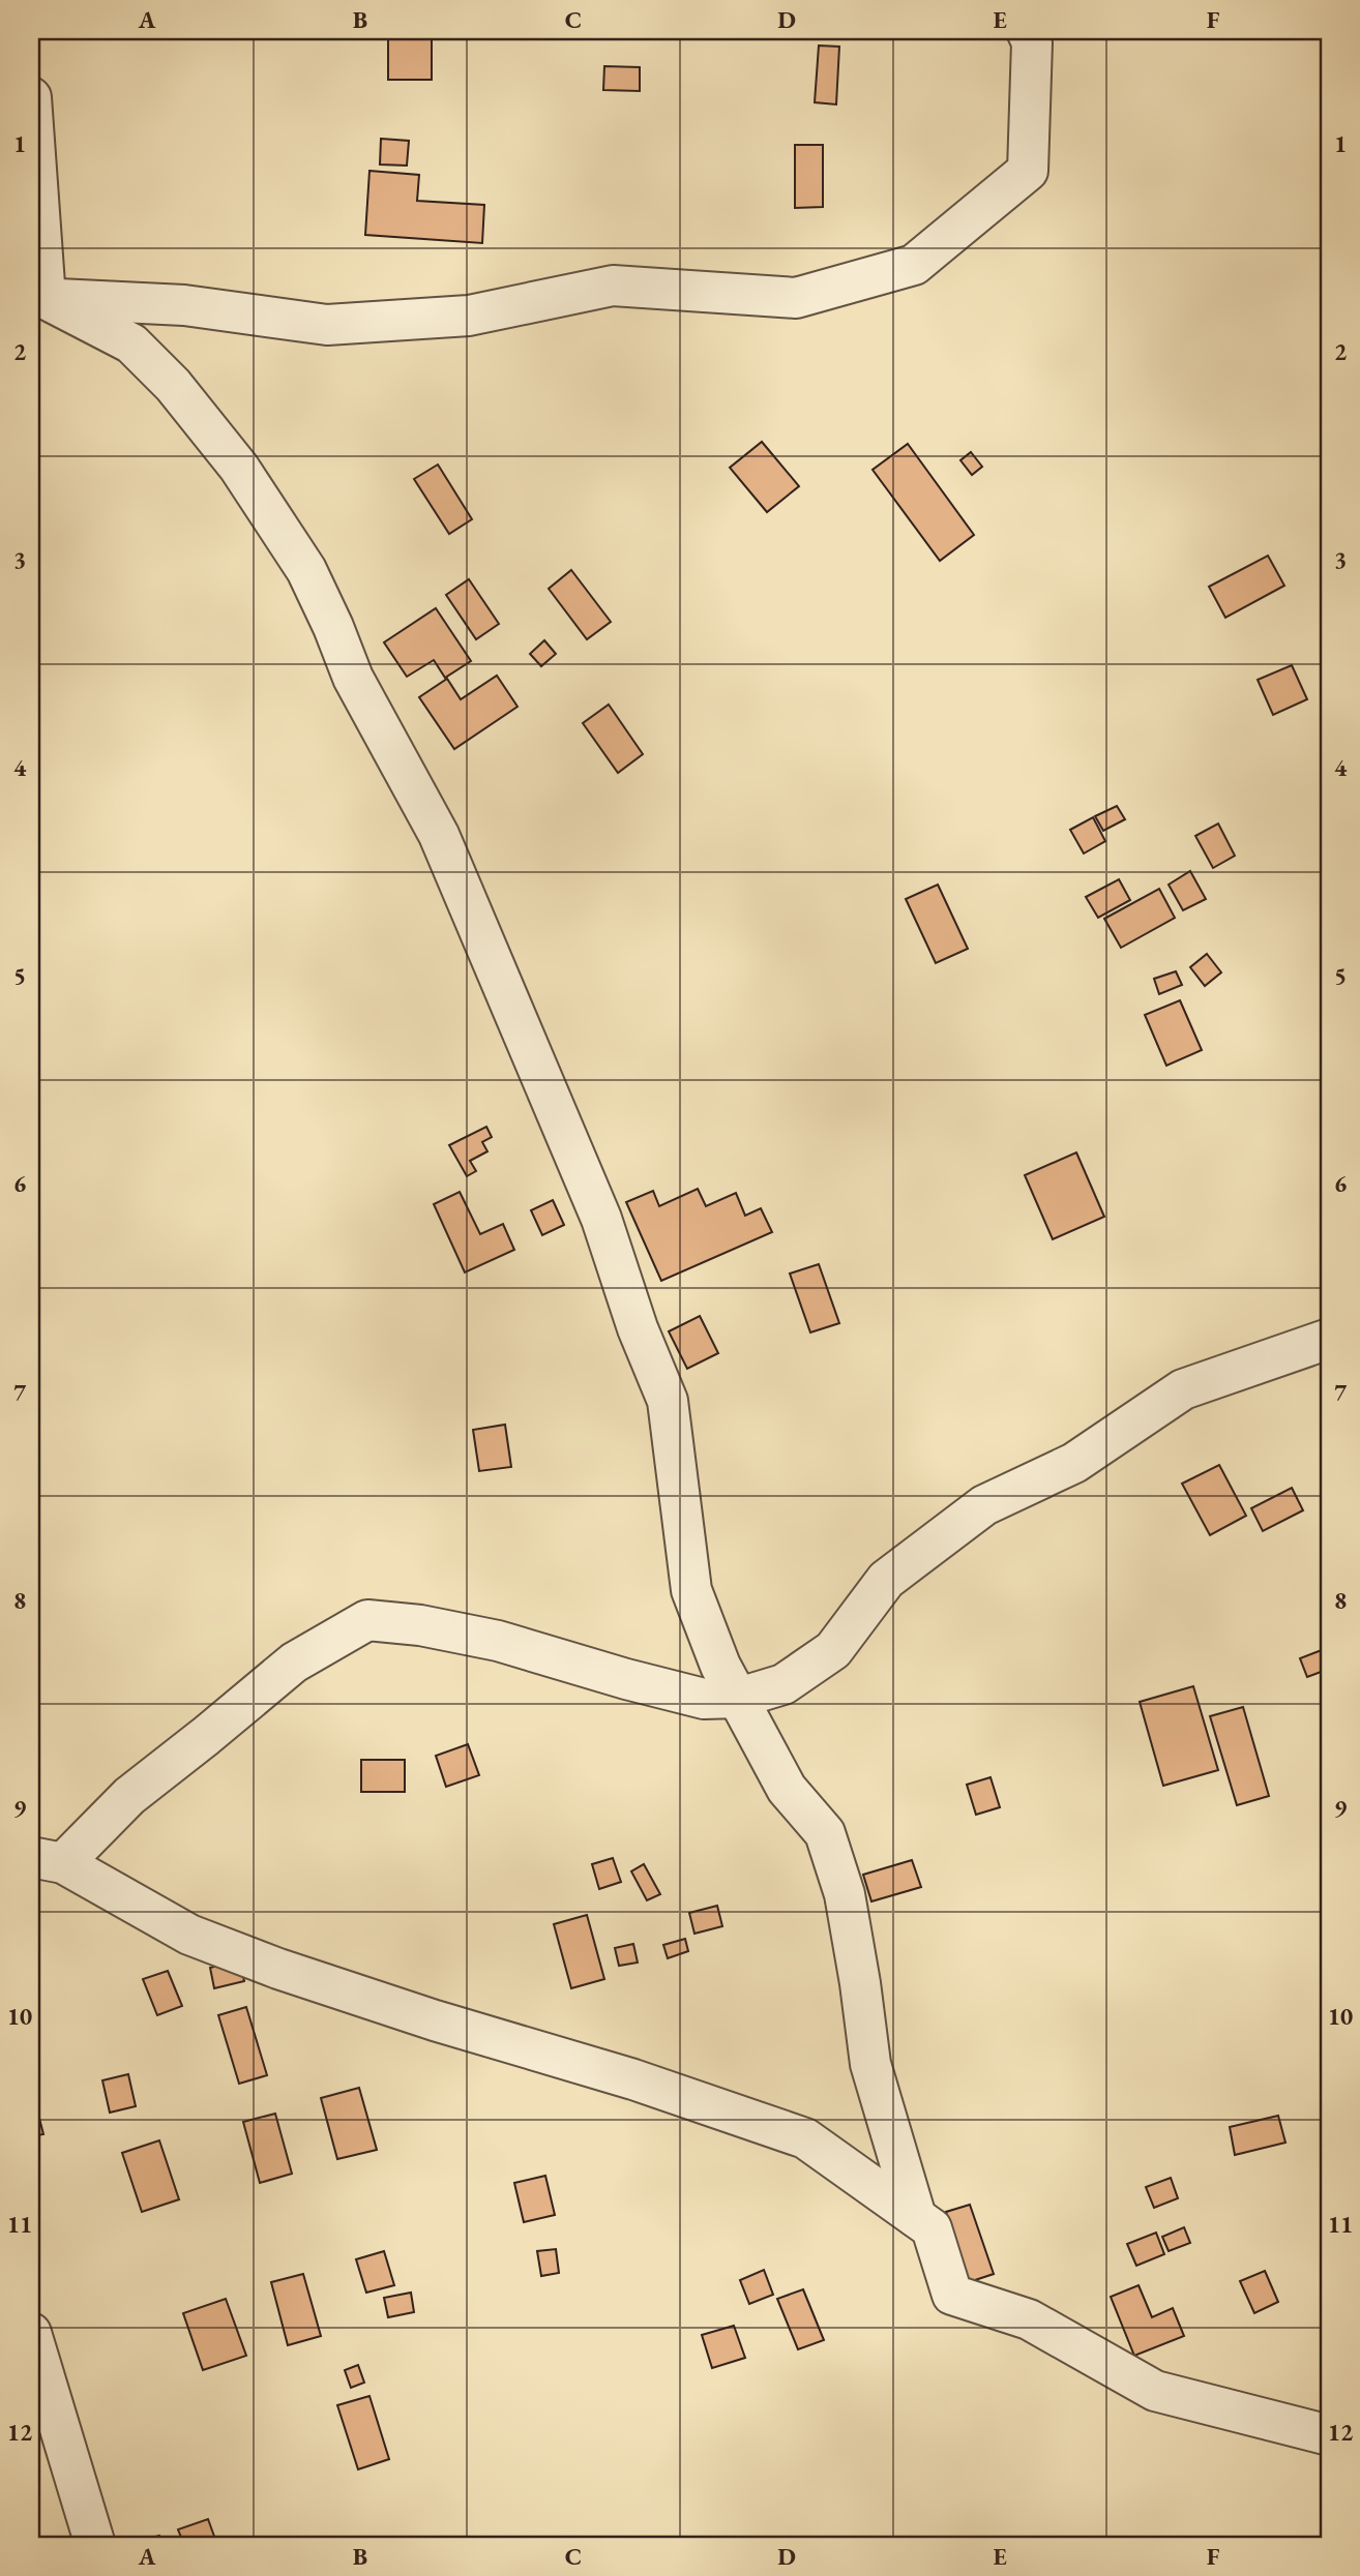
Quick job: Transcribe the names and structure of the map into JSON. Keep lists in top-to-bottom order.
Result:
{
  "grid": {
    "columns": [
      "A",
      "B",
      "C",
      "D",
      "E",
      "F"
    ],
    "rows": [
      "1",
      "2",
      "3",
      "4",
      "5",
      "6",
      "7",
      "8",
      "9",
      "10",
      "11",
      "12"
    ]
  }
}
